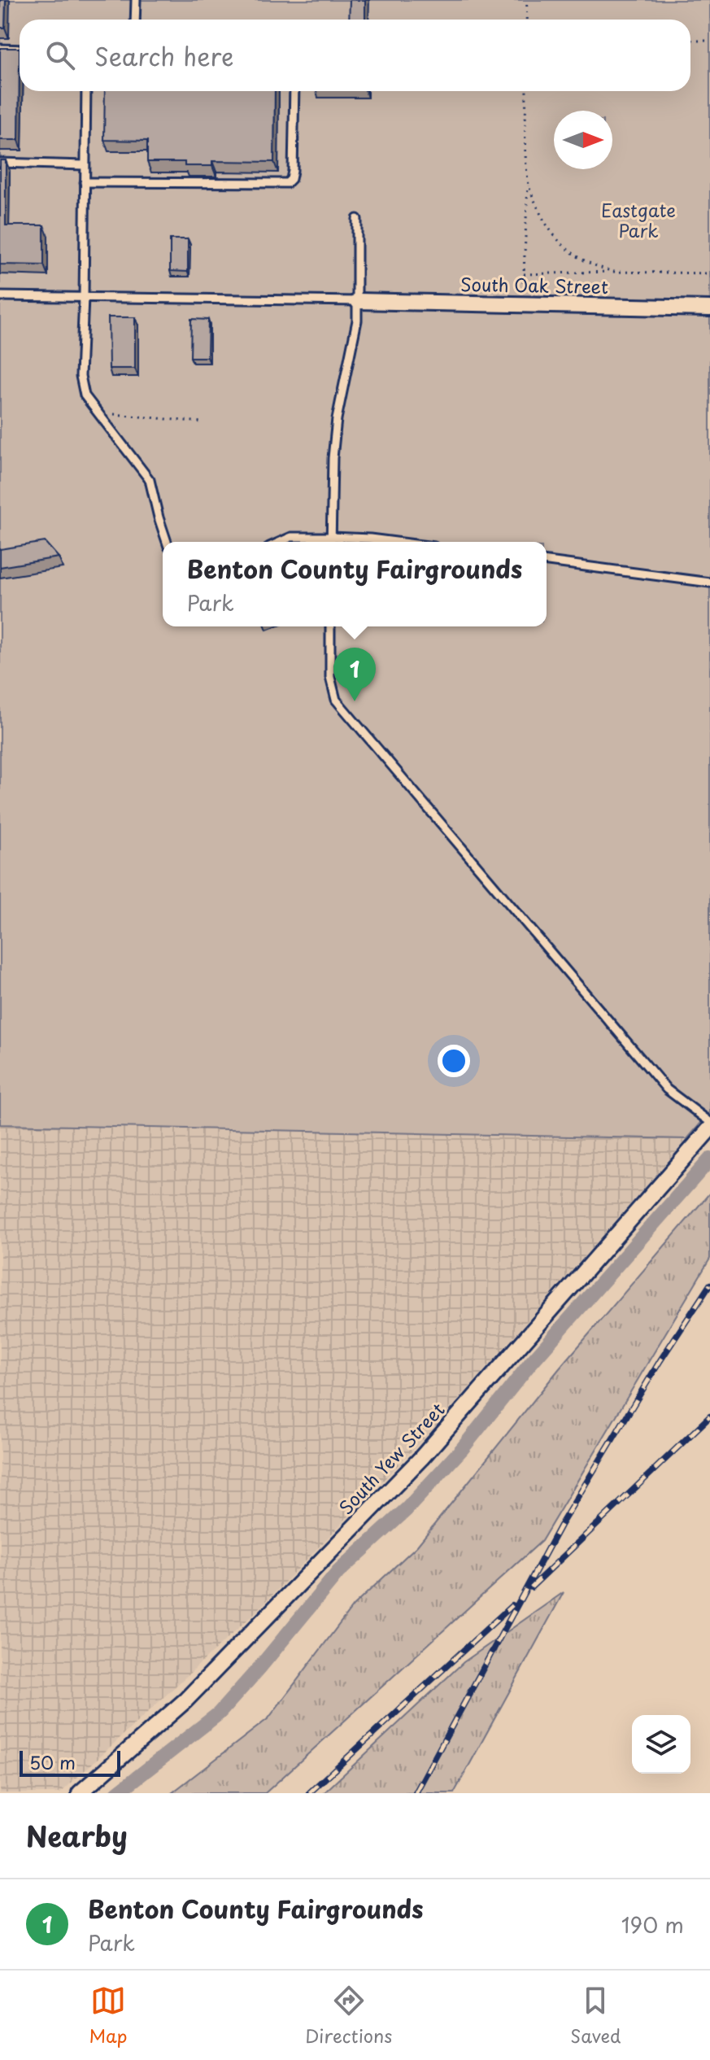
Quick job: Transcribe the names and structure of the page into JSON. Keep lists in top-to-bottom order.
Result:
{
  "streets": {
    "street": ["South Oak Street", "South Yew Street"]
  },
  "parks": ["Eastgate Park"],
  "scale_bar": "50 m",
  "north": "right",
  "page": {
    "search": "Search here",
    "popup": ["Benton County Fairgrounds", "Park"],
    "pins": "1",
    "scale": "50 m",
    "heading": "Nearby",
    "list": [
      {
        "mark": "1",
        "name": "Benton County Fairgrounds",
        "note": "Park",
        "value": "190 m"
      }
    ],
    "nav": ["Map", "Directions", "Saved"]
  }
}
